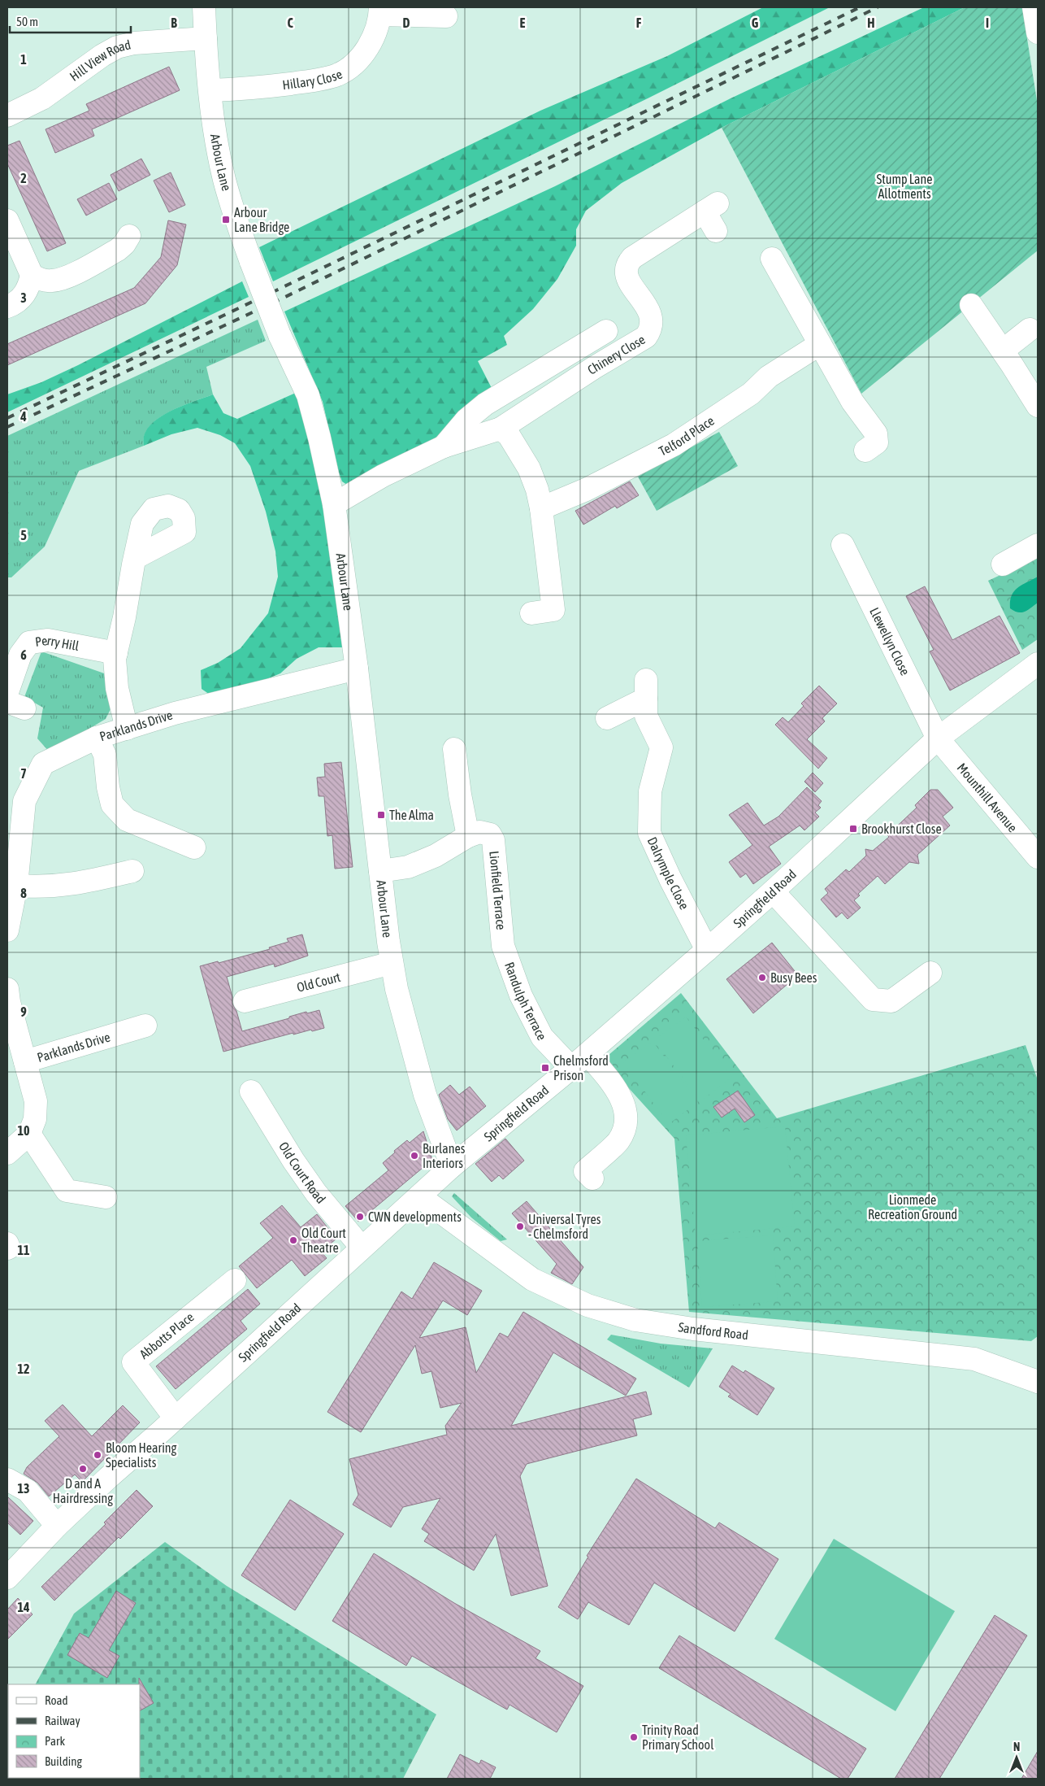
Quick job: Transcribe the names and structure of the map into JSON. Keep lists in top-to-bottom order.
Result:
{
  "streets": {
    "street": [
      "Hill View Road",
      "Hillary Close",
      "Arbour Lane",
      "Chinery Close",
      "Telford Place",
      "Llewellyn Close",
      "Perry Hill",
      "Parklands Drive",
      "Mounthill Avenue",
      "Dalrymple Close",
      "Lionfield Terrace",
      "Springfield Road",
      "Old Court",
      "Randulph Terrace",
      "Old Court Road",
      "Sandford Road",
      "Abbotts Place"
    ]
  },
  "crossings": [
    ["Hill View Road", "Arbour Lane"],
    ["Hillary Close", "Arbour Lane"],
    ["Arbour Lane", "Parklands Drive"],
    ["Arbour Lane", "Lionfield Terrace"],
    ["Arbour Lane", "Springfield Road"],
    ["Arbour Lane", "Old Court"],
    ["Llewellyn Close", "Mounthill Avenue"],
    ["Llewellyn Close", "Springfield Road"],
    ["Mounthill Avenue", "Springfield Road"],
    ["Dalrymple Close", "Springfield Road"],
    ["Lionfield Terrace", "Randulph Terrace"],
    ["Springfield Road", "Randulph Terrace"],
    ["Springfield Road", "Old Court Road"],
    ["Springfield Road", "Sandford Road"],
    ["Springfield Road", "Abbotts Place"]
  ],
  "parks": ["Stump Lane Allotments", "Lionmede Recreation Ground"],
  "places": {
    "transit": [
      "Arbour Lane Bridge",
      "The Alma",
      "Brookhurst Close",
      "Chelmsford Prison"
    ],
    "other": [
      "Busy Bees",
      "Burlanes Interiors",
      "CWN developments",
      "Universal Tyres - Chelmsford",
      "Old Court Theatre",
      "Bloom Hearing Specialists",
      "D and A Hairdressing",
      "Trinity Road Primary School"
    ]
  },
  "legend": [
    "Road",
    "Railway",
    "Park",
    "Building"
  ],
  "scale_bar": "50 m",
  "north": "top",
  "grid": {
    "columns": [
      "B",
      "C",
      "D",
      "E",
      "F",
      "G",
      "H",
      "I"
    ],
    "rows": [
      "1",
      "2",
      "3",
      "4",
      "5",
      "6",
      "7",
      "8",
      "9",
      "10",
      "11",
      "12",
      "13",
      "14"
    ]
  }
}
